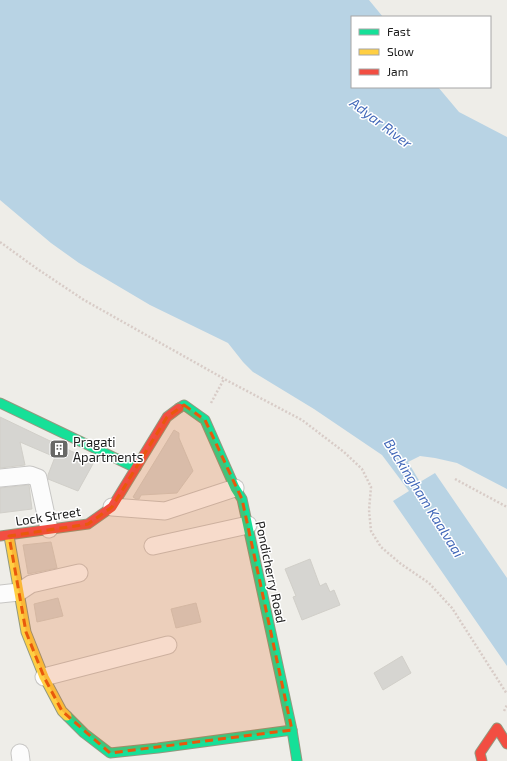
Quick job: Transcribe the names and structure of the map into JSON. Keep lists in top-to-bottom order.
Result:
{
  "streets": {
    "street": ["Lock Street", "Pondicherry Road"]
  },
  "crossings": [
    ["Lock Street", "Pondicherry Road"]
  ],
  "water": ["Adyar River", "Buckingham Kaalvaai"],
  "places": {
    "building": ["Pragati Apartments"]
  },
  "legend": ["Fast", "Slow", "Jam"]
}
